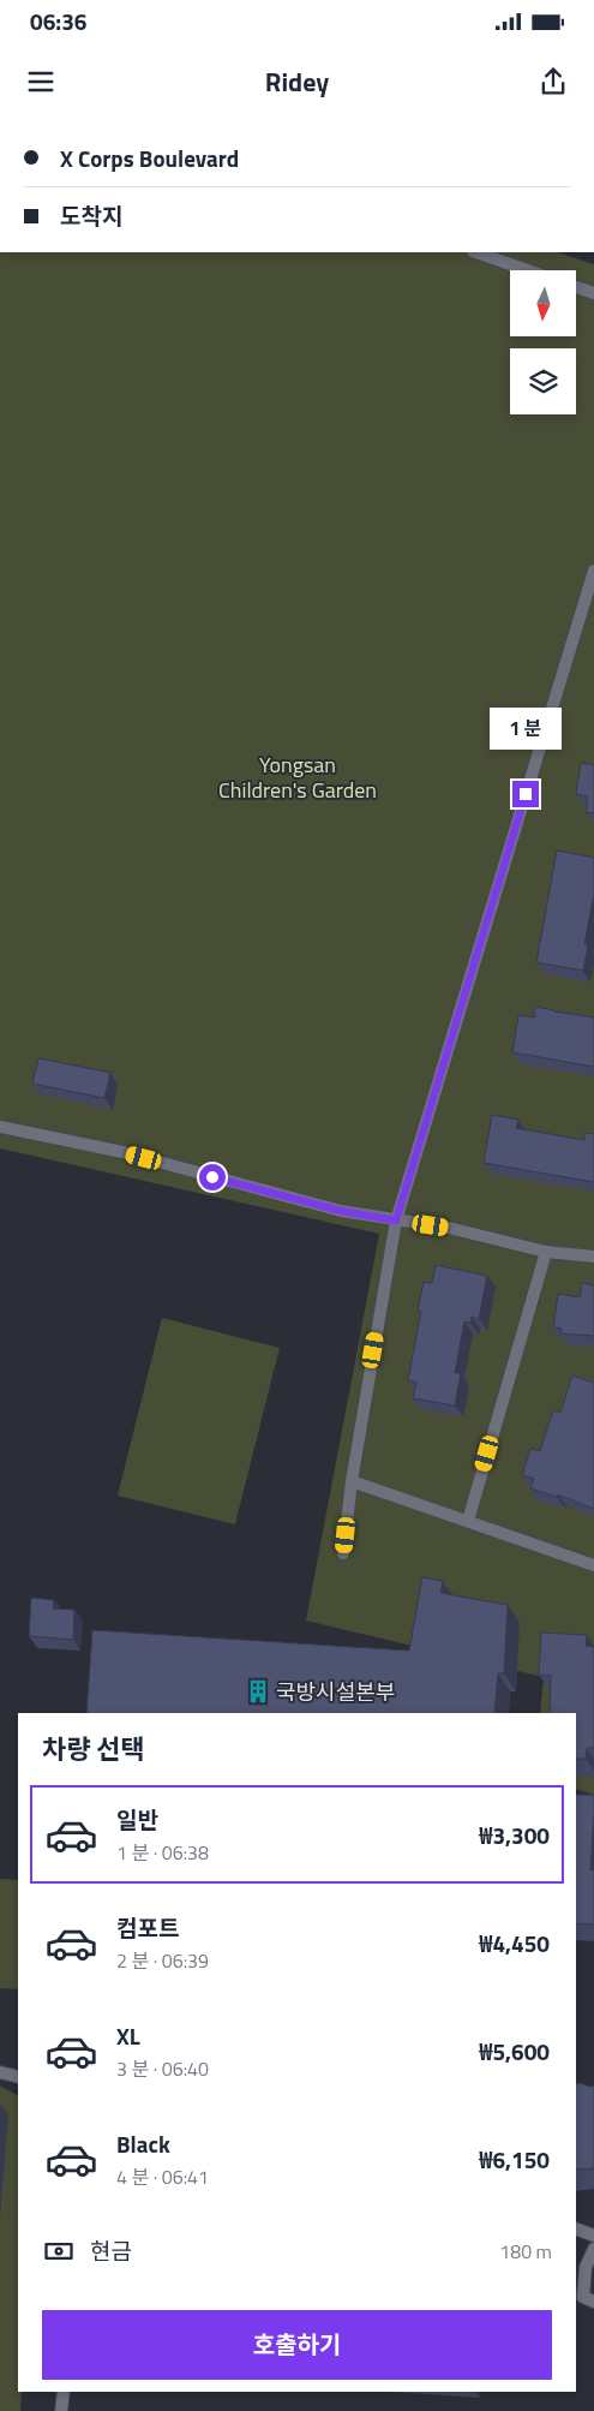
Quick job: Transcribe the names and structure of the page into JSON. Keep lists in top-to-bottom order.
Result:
{
  "parks": ["Yongsan Children's Garden"],
  "places": {
    "building": ["국방시설본부"]
  },
  "north": "bottom",
  "page": {
    "status": "06:36",
    "header": "Ridey",
    "banner": ["X Corps Boulevard", "도착지"],
    "bubble": "1 분",
    "heading": "차량 선택",
    "list": [
      {
        "name": "일반",
        "note": "1 분 · 06:38",
        "value": "₩3,300"
      },
      {
        "name": "컴포트",
        "note": "2 분 · 06:39",
        "value": "₩4,450"
      },
      {
        "name": "XL",
        "note": "3 분 · 06:40",
        "value": "₩5,600"
      },
      {
        "name": "Black",
        "note": "4 분 · 06:41",
        "value": "₩6,150"
      }
    ],
    "pay": ["현금", "180 m"],
    "buttons": "호출하기"
  }
}
